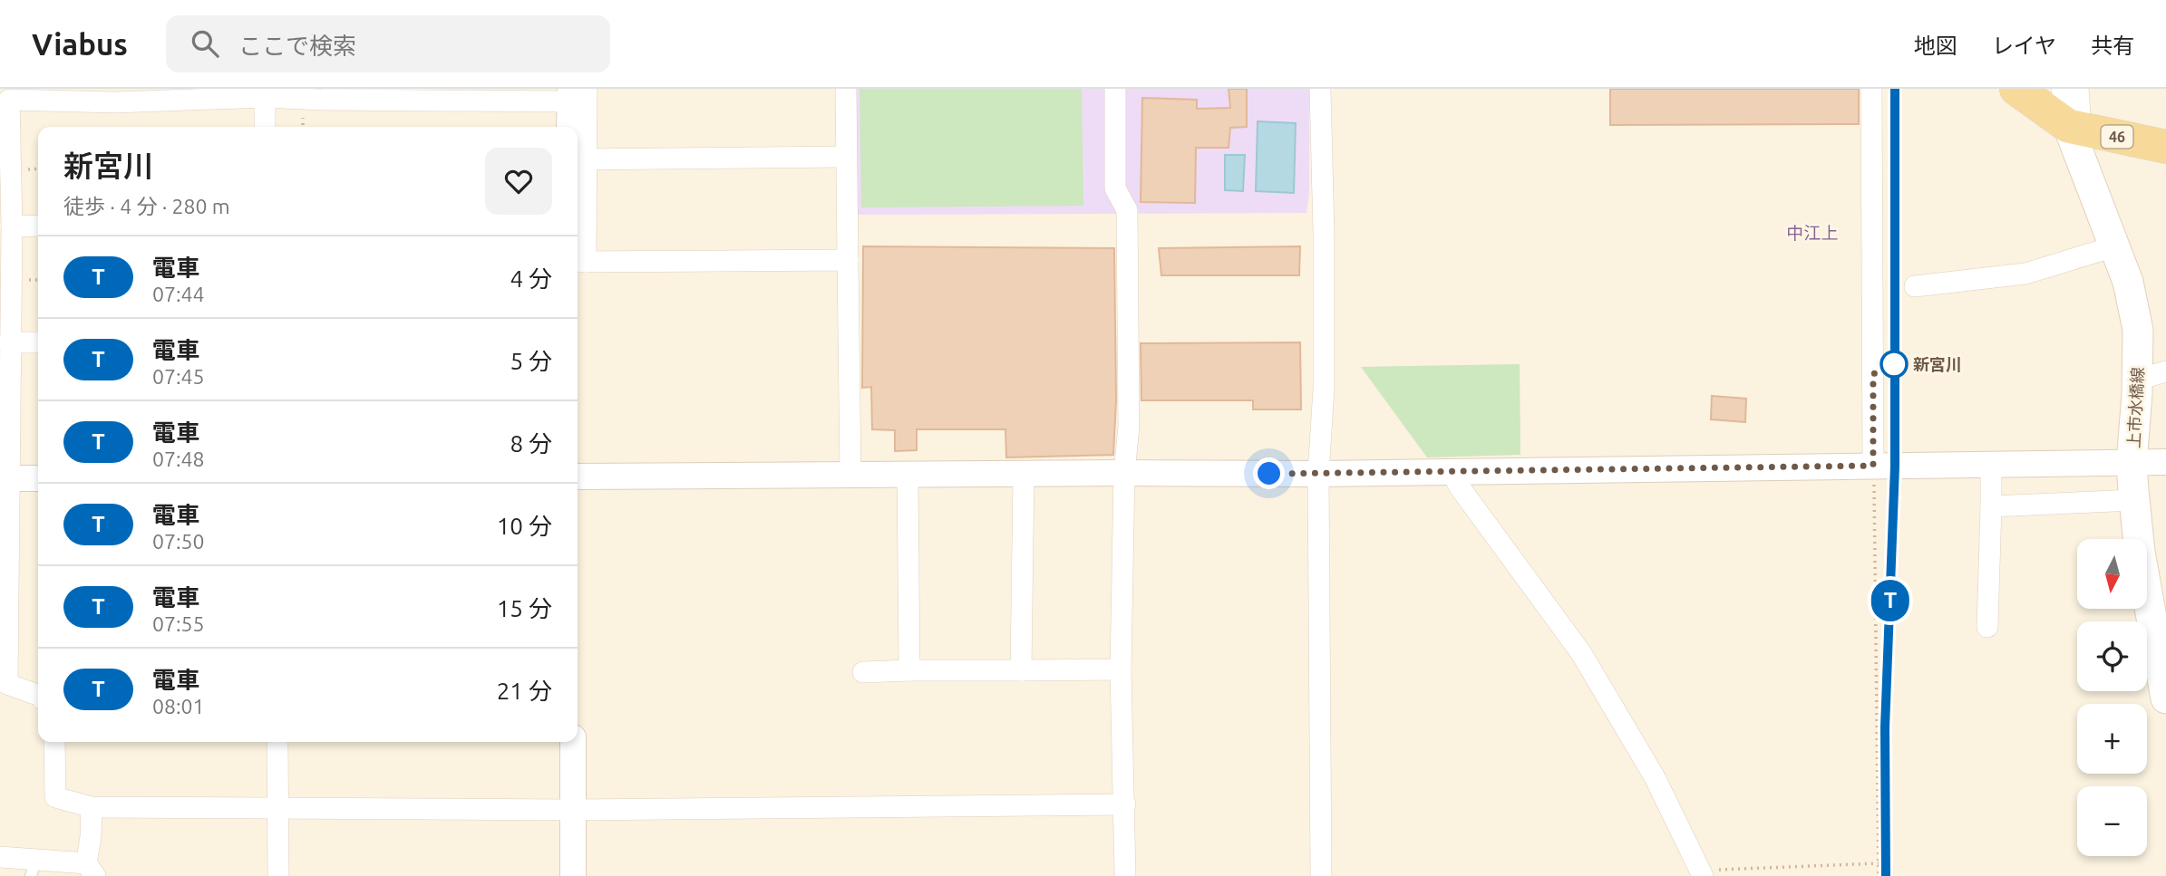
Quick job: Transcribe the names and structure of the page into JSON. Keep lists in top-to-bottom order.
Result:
{
  "streets": {
    "main road": ["46", "上市水橋線"]
  },
  "crossings": [
    ["46", "上市水橋線"]
  ],
  "districts": ["中江上"],
  "places": ["新宮川"],
  "north": "bottom",
  "page": {
    "header": "Viabus",
    "search": "ここで検索",
    "nav": ["地図", "レイヤ", "共有"],
    "on_map": "T",
    "heading": ["新宮川", "徒歩 · 4 分 · 280 m"],
    "list": [
      {
        "mark": "T",
        "name": "電車",
        "note": "07:44",
        "value": "4 分"
      },
      {
        "mark": "T",
        "name": "電車",
        "note": "07:45",
        "value": "5 分"
      },
      {
        "mark": "T",
        "name": "電車",
        "note": "07:48",
        "value": "8 分"
      },
      {
        "mark": "T",
        "name": "電車",
        "note": "07:50",
        "value": "10 分"
      },
      {
        "mark": "T",
        "name": "電車",
        "note": "07:55",
        "value": "15 分"
      },
      {
        "mark": "T",
        "name": "電車",
        "note": "08:01",
        "value": "21 分"
      }
    ],
    "map_buttons": ["+", "−"]
  }
}
